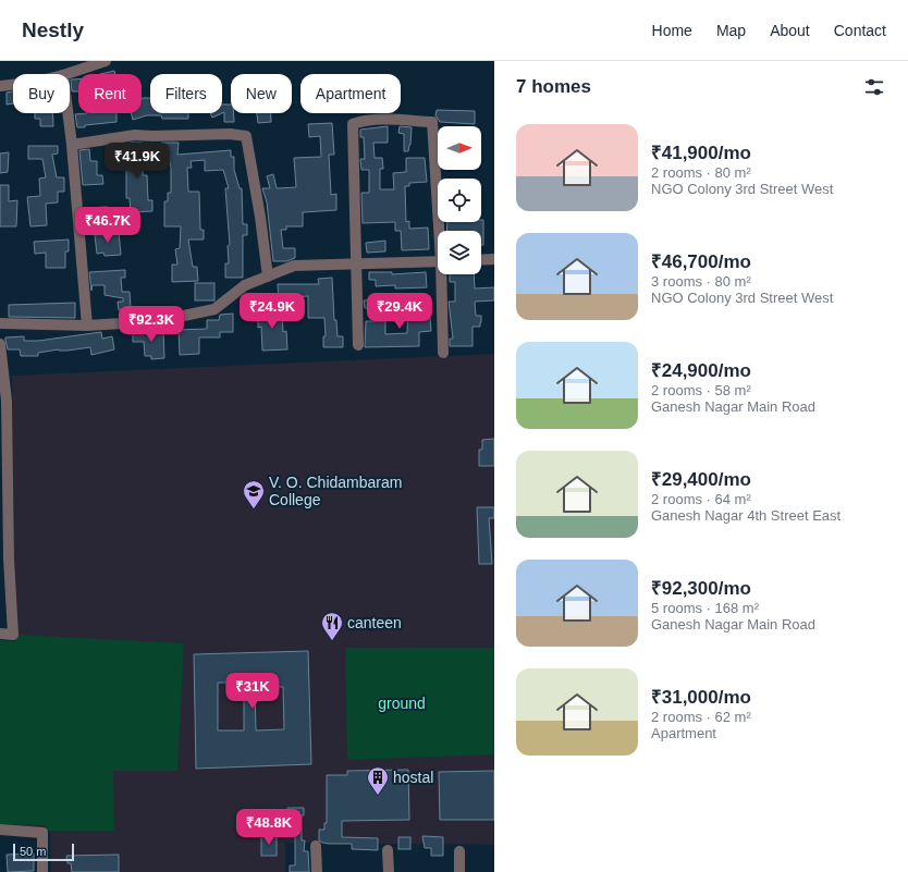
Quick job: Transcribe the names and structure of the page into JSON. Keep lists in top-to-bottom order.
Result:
{
  "parks": ["ground"],
  "places": {
    "school or university": ["V. O. Chidambaram College"],
    "restaurant": ["canteen"],
    "building": ["hostal"]
  },
  "scale_bar": "50 m",
  "north": "right",
  "page": {
    "header": "Nestly",
    "nav": [
      "Home",
      "Map",
      "About",
      "Contact"
    ],
    "heading": "7 homes",
    "chip": [
      "Buy",
      "Rent",
      "Filters",
      "New",
      "Apartment"
    ],
    "list": [
      {
        "name": "₹41,900/mo",
        "note": "2 rooms · 80 m² · NGO Colony 3rd Street West"
      },
      {
        "name": "₹46,700/mo",
        "note": "3 rooms · 80 m² · NGO Colony 3rd Street West"
      },
      {
        "name": "₹24,900/mo",
        "note": "2 rooms · 58 m² · Ganesh Nagar Main Road"
      },
      {
        "name": "₹29,400/mo",
        "note": "2 rooms · 64 m² · Ganesh Nagar 4th Street East"
      },
      {
        "name": "₹92,300/mo",
        "note": "5 rooms · 168 m² · Ganesh Nagar Main Road"
      },
      {
        "name": "₹31,000/mo",
        "note": "2 rooms · 62 m² · Apartment"
      }
    ],
    "price": [
      "₹41.9K",
      "₹46.7K",
      "₹24.9K",
      "₹29.4K",
      "₹92.3K",
      "₹31K",
      "₹48.8K"
    ],
    "scale": "50 m"
  }
}
